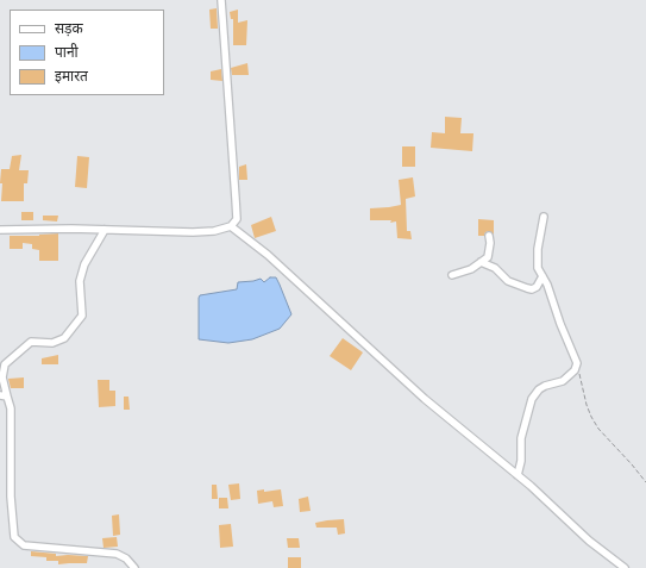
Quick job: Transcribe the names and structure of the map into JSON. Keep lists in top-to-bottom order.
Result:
{
  "legend": ["सड़क", "पानी", "इमारत"]
}
